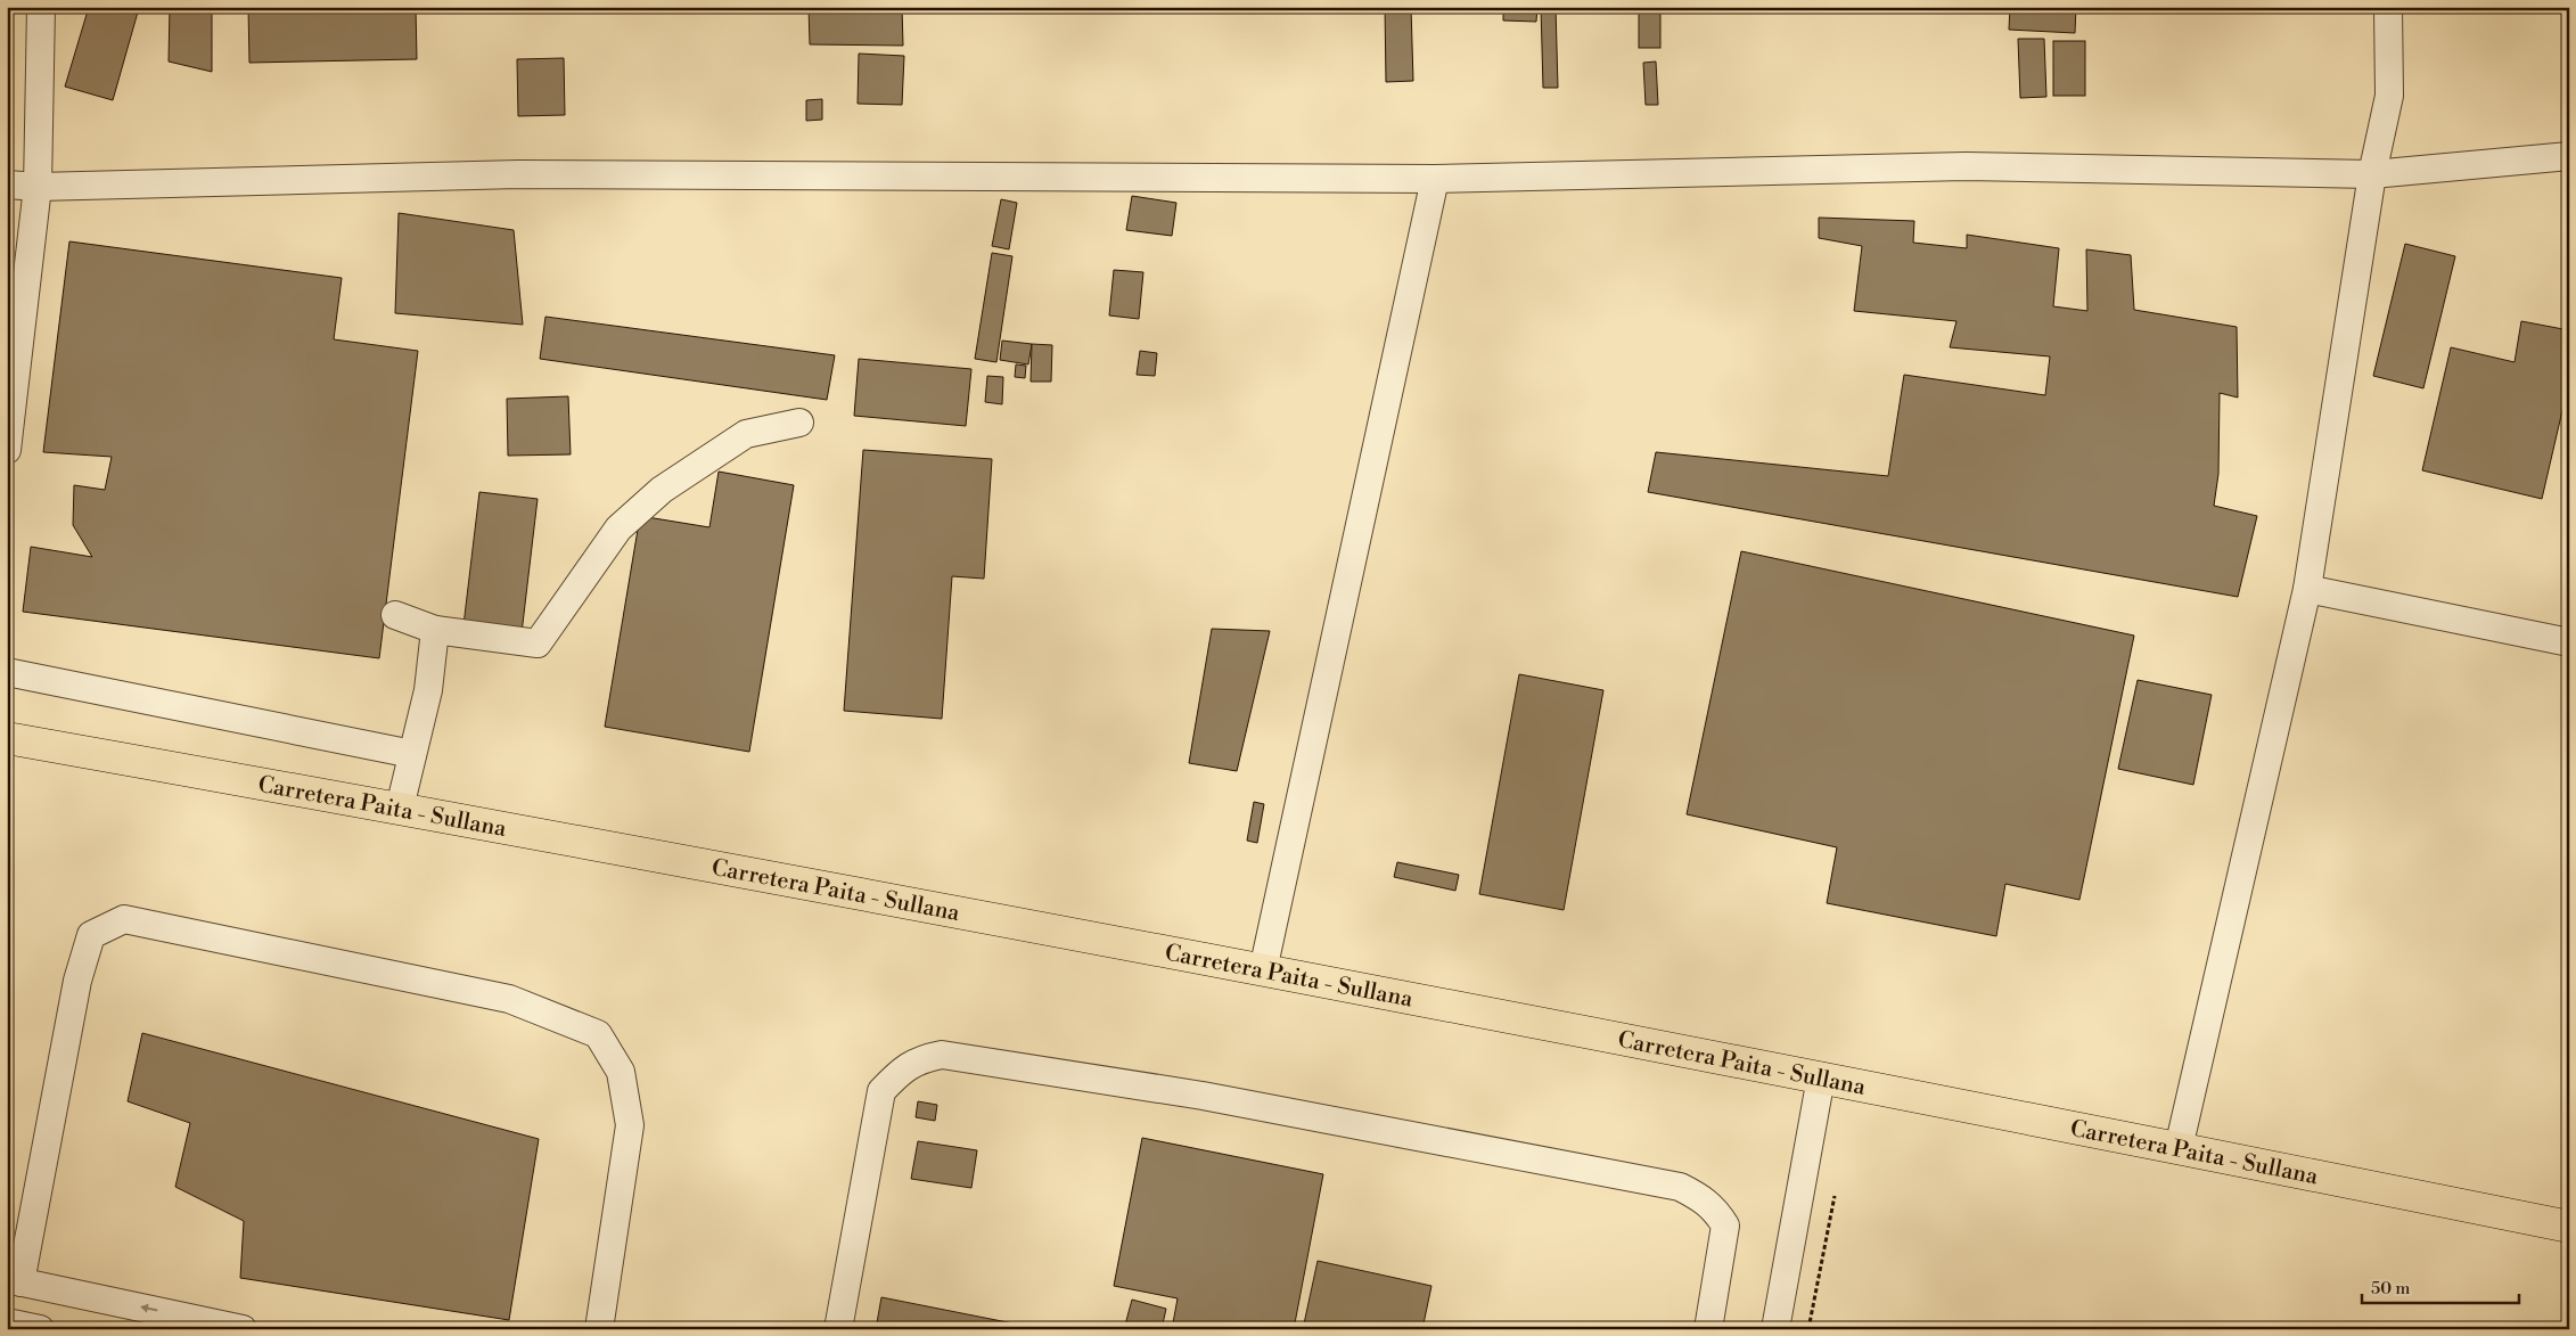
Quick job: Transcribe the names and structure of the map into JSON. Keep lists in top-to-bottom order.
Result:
{
  "streets": {
    "main road": ["Carretera Paita - Sullana"]
  },
  "scale_bar": "50 m"
}
